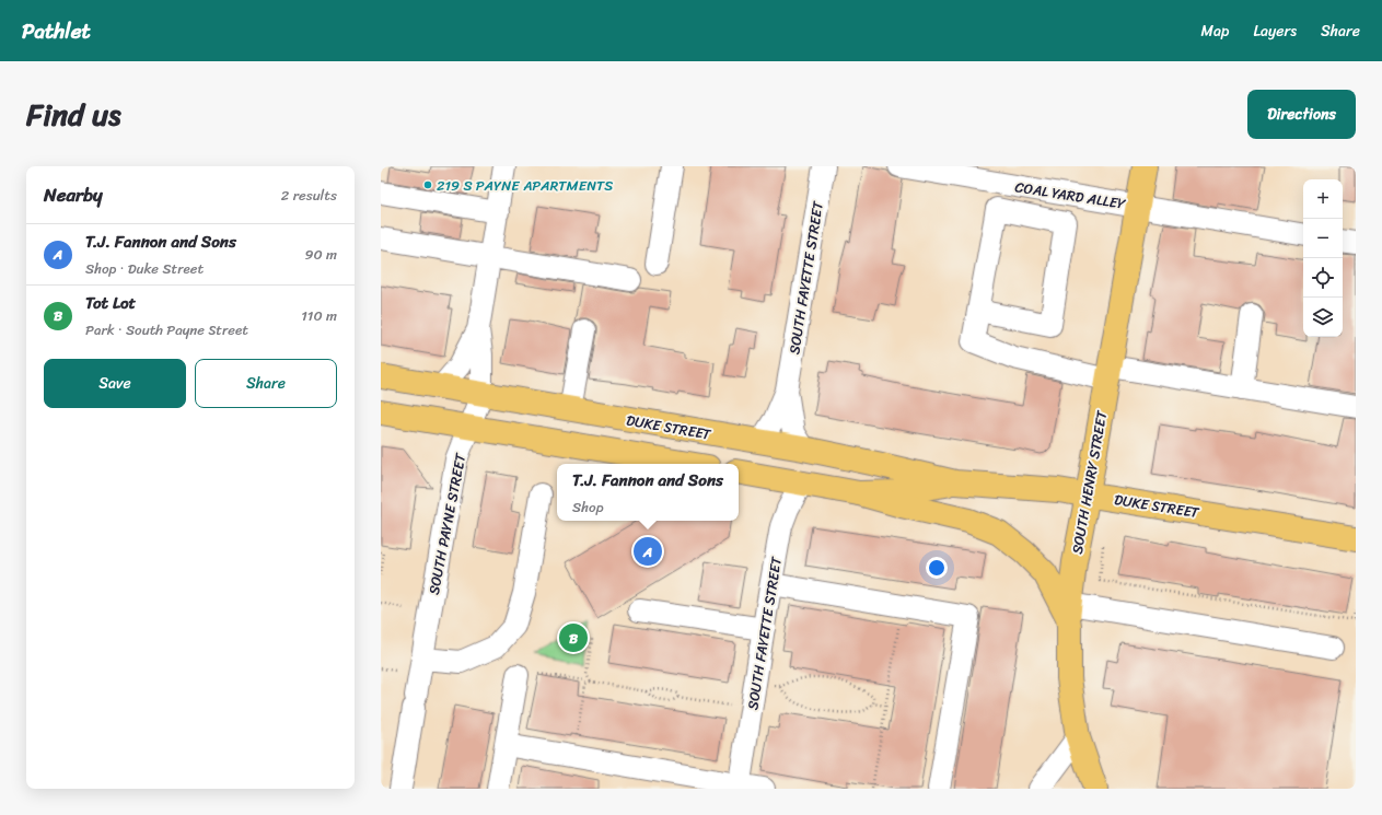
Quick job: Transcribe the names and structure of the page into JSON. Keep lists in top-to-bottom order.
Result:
{
  "streets": {
    "main road": ["DUKE STREET", "SOUTH HENRY STREET"],
    "street": ["COAL YARD ALLEY", "SOUTH FAYETTE STREET", "SOUTH PAYNE STREET"]
  },
  "crossings": [
    ["COAL YARD ALLEY", "SOUTH HENRY STREET"],
    ["SOUTH FAYETTE STREET", "DUKE STREET"],
    ["DUKE STREET", "SOUTH HENRY STREET"],
    ["DUKE STREET", "SOUTH PAYNE STREET"]
  ],
  "places": ["219 S PAYNE APARTMENTS"],
  "page": {
    "header": "Pathlet",
    "nav": ["Map", "Layers", "Share"],
    "title": "Find us",
    "buttons": [
      "Directions",
      ["Save", "Share"]
    ],
    "heading": ["Nearby", "2 results"],
    "map_buttons": ["+", "−"],
    "list": [
      {
        "mark": "A",
        "name": "T.J. Fannon and Sons",
        "note": "Shop · Duke Street",
        "value": "90 m"
      },
      {
        "mark": "B",
        "name": "Tot Lot",
        "note": "Park · South Payne Street",
        "value": "110 m"
      }
    ],
    "popup": ["T.J. Fannon and Sons", "Shop"],
    "pins": ["A", "B"]
  }
}
